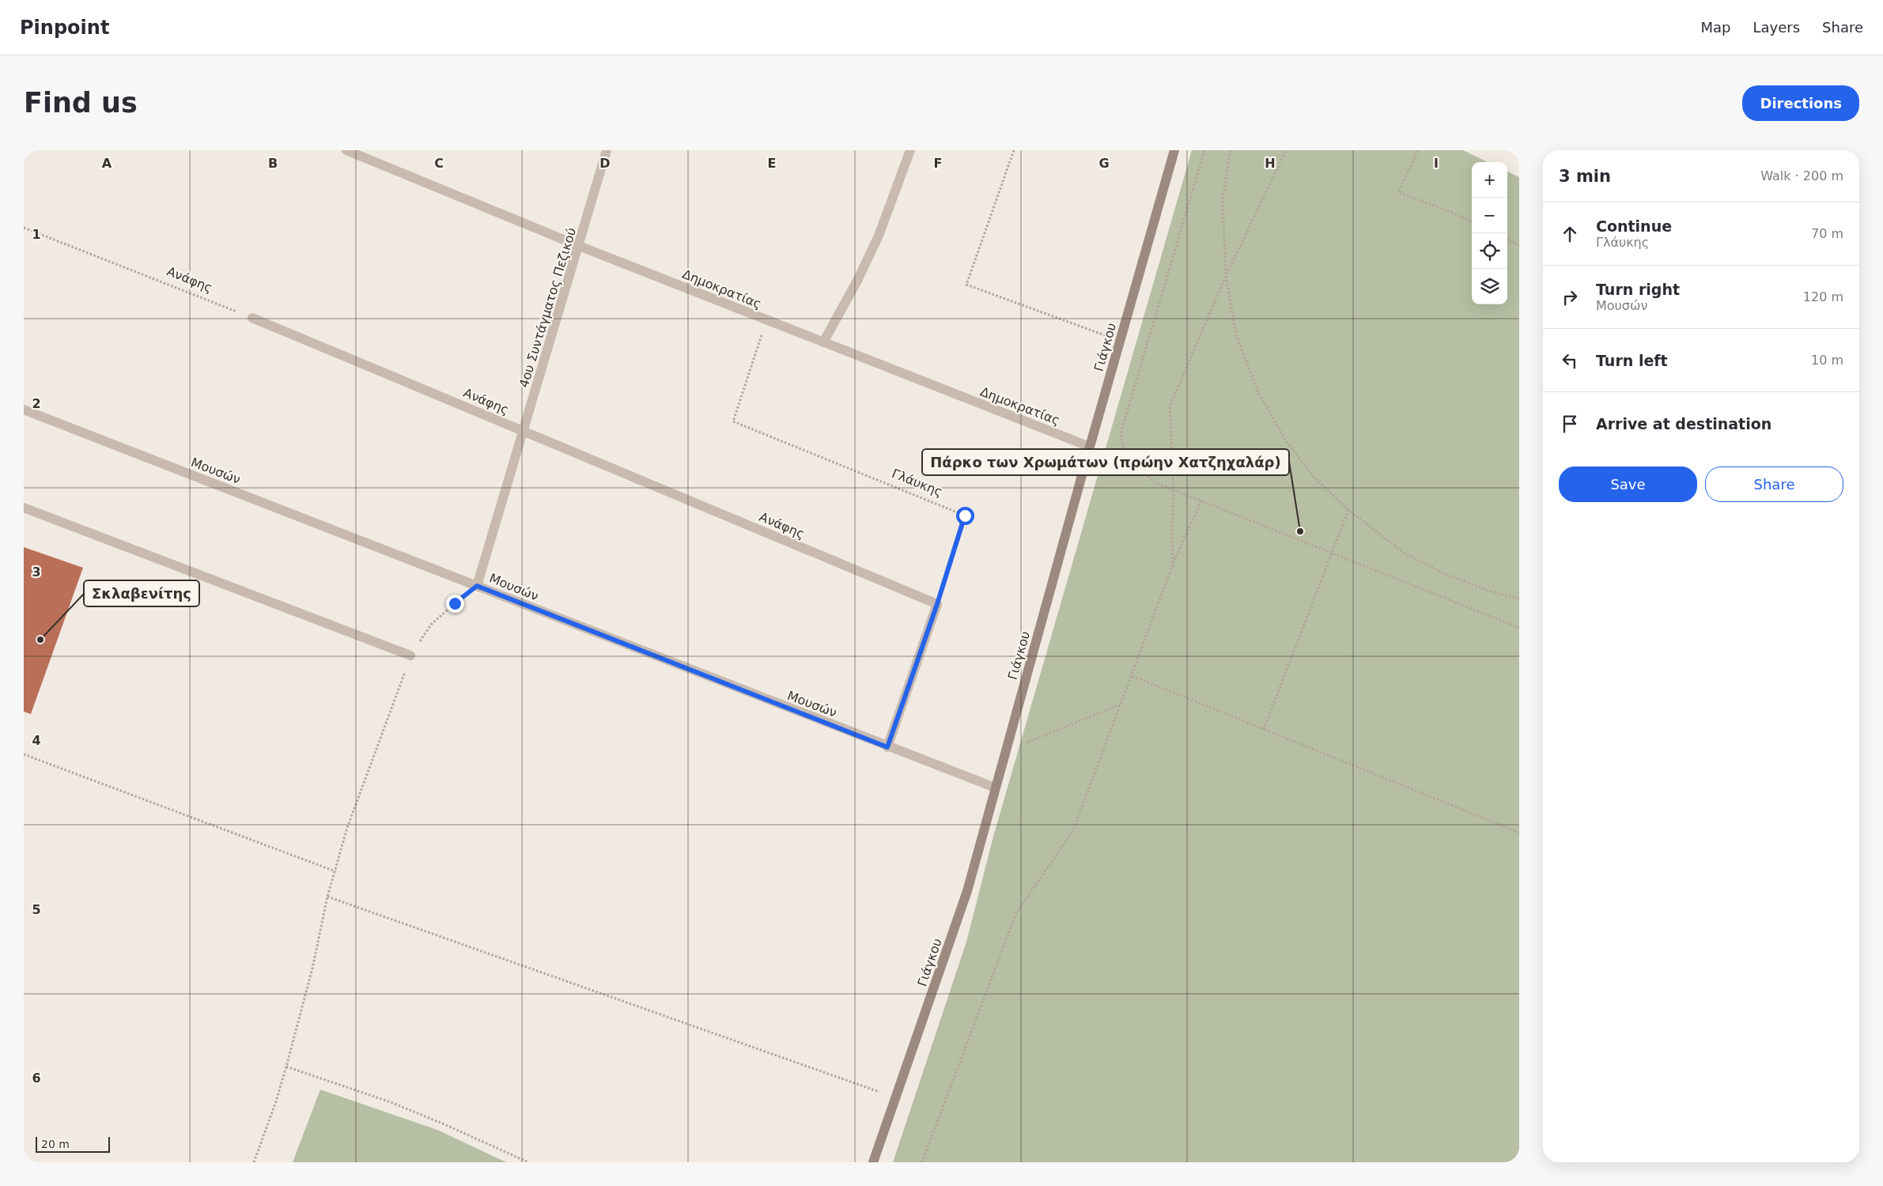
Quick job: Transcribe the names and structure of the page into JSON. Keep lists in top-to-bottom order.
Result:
{
  "streets": {
    "street": [
      "Ανάφης",
      "Δημοκρατίας",
      "4ου Συντάγματος Πεζικού",
      "Γιάγκου",
      "Μουσών"
    ],
    "path": ["Γλάυκης"]
  },
  "crossings": [
    ["Ανάφης", "4ου Συντάγματος Πεζικού"],
    ["Ανάφης", "Γλάυκης"],
    ["Δημοκρατίας", "4ου Συντάγματος Πεζικού"],
    ["Δημοκρατίας", "Γιάγκου"],
    ["Δημοκρατίας", "Γλάυκης"],
    ["4ου Συντάγματος Πεζικού", "Μουσών"],
    ["Γιάγκου", "Μουσών"]
  ],
  "places": ["Πάρκο των Χρωμάτων (πρώην Χατζηχαλάρ)", "Σκλαβενίτης"],
  "scale_bar": "20 m",
  "page": {
    "header": "Pinpoint",
    "nav": ["Map", "Layers", "Share"],
    "buttons": [
      "Directions",
      ["Save", "Share"]
    ],
    "title": "Find us",
    "heading": ["3 min", "Walk · 200 m"],
    "map_buttons": ["+", "−"],
    "list": [
      ["Continue", "Γλάυκης", "70 m"],
      ["Turn right", "Μουσών", "120 m"],
      ["Turn left", "10 m"],
      "Arrive at destination"
    ],
    "scale": "20 m"
  },
  "grid": {
    "columns": [
      "A",
      "B",
      "C",
      "D",
      "E",
      "F",
      "G",
      "H",
      "I"
    ],
    "rows": [
      "1",
      "2",
      "3",
      "4",
      "5",
      "6"
    ]
  }
}
